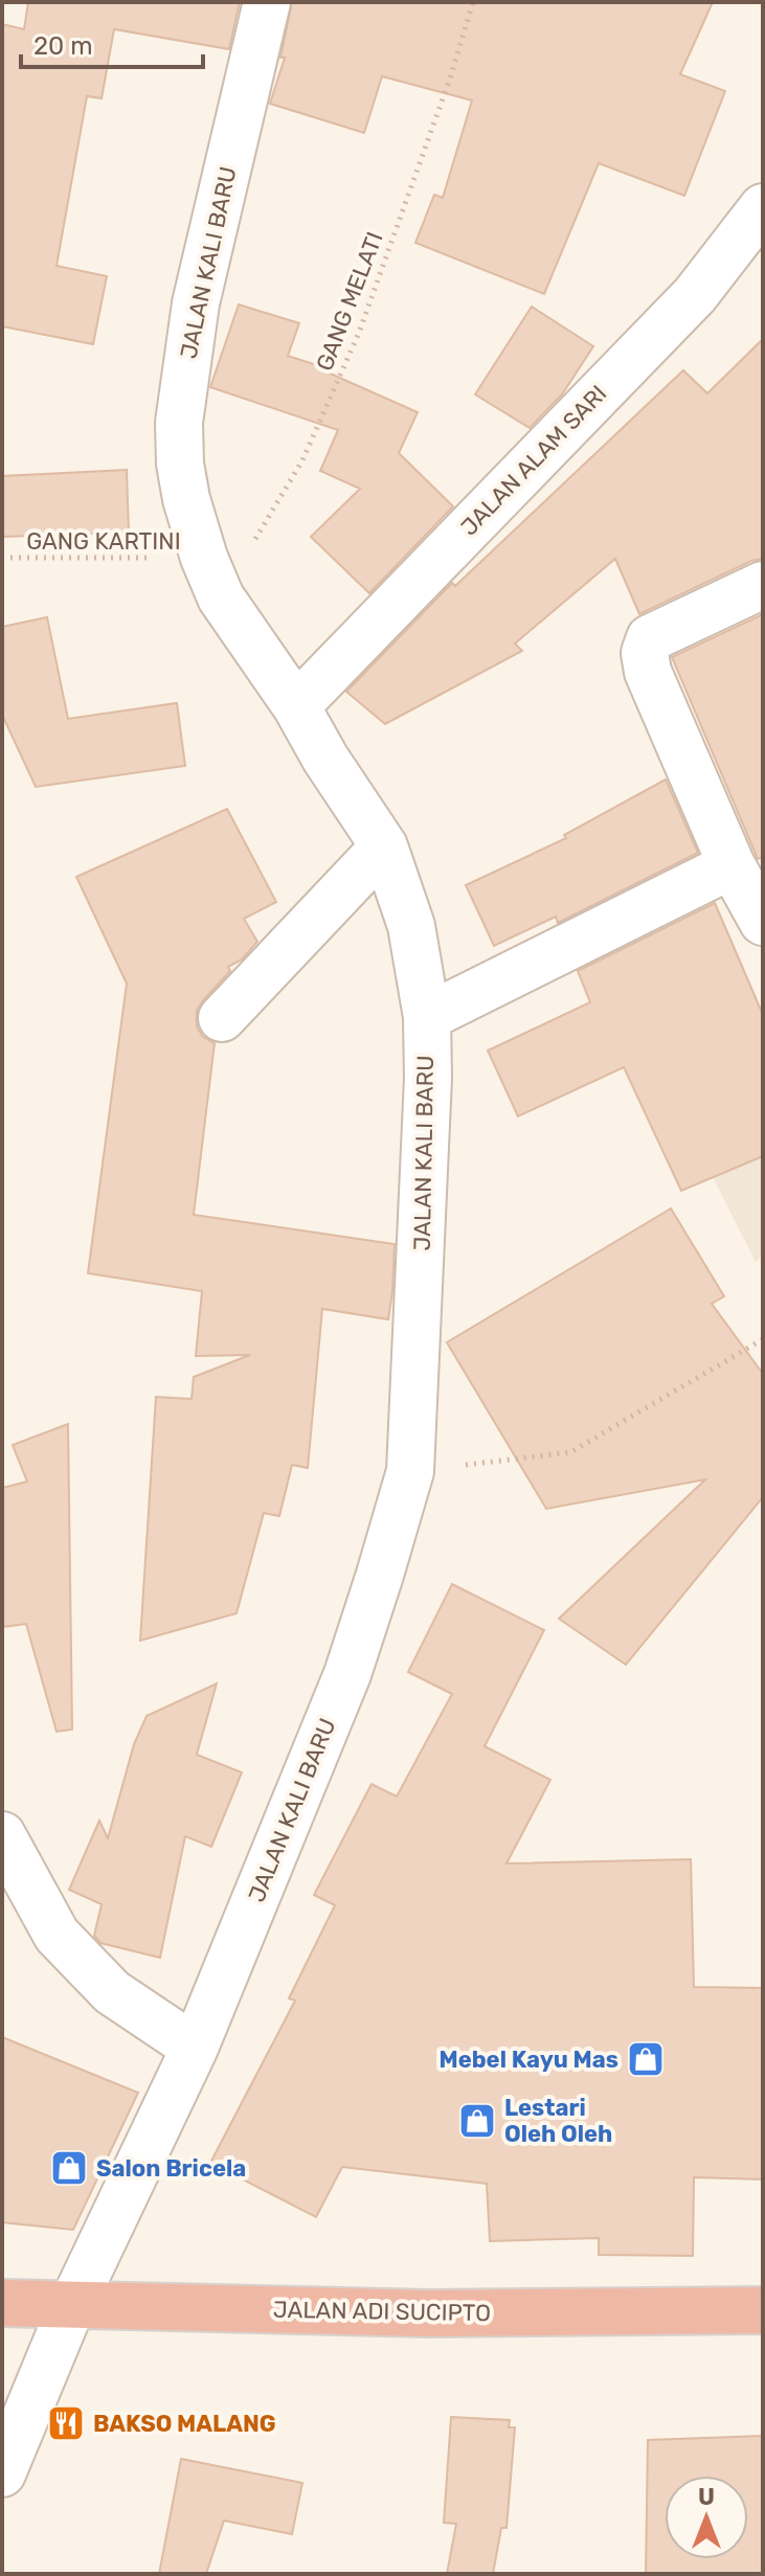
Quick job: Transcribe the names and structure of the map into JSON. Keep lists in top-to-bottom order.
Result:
{
  "streets": {
    "highway": ["JALAN ADI SUCIPTO"],
    "street": ["JALAN KALI BARU", "JALAN ALAM SARI"],
    "path": ["GANG MELATI", "GANG KARTINI"]
  },
  "crossings": [
    ["JALAN KALI BARU", "GANG MELATI"],
    ["JALAN KALI BARU", "JALAN ALAM SARI"],
    ["JALAN KALI BARU", "GANG KARTINI"],
    ["JALAN KALI BARU", "JALAN ADI SUCIPTO"],
    ["GANG MELATI", "GANG KARTINI"]
  ],
  "places": {
    "shop": ["Mebel Kayu Mas", "Lestari Oleh Oleh", "Salon Bricela"],
    "restaurant": ["BAKSO MALANG"]
  },
  "scale_bar": "20 m",
  "north": "top"
}
